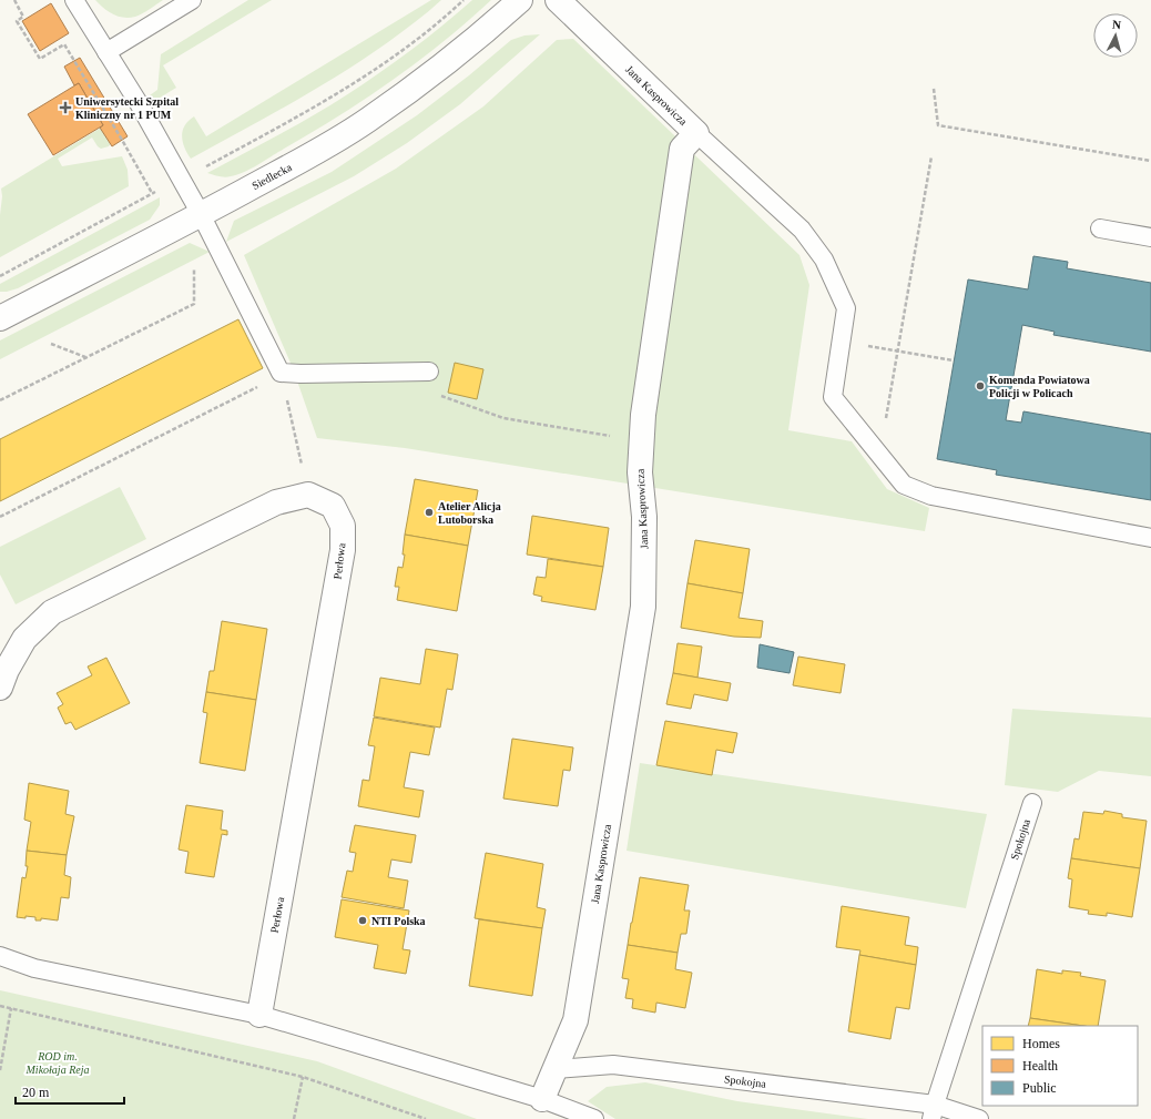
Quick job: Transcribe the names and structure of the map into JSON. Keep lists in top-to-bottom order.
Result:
{
  "streets": {
    "street": ["Jana Kasprowicza", "Siedlecka", "Perłowa"],
    "lane": ["Spokojna"]
  },
  "crossings": [
    ["Jana Kasprowicza", "Spokojna"]
  ],
  "parks": ["ROD im. Mikołaja Reja"],
  "places": {
    "health": ["Uniwersytecki Szpital Kliniczny nr 1 PUM"],
    "other": ["Komenda Powiatowa Policji w Policach", "Atelier Alicja Lutoborska", "NTI Polska"]
  },
  "legend": ["Homes", "Health", "Public"],
  "scale_bar": "20 m",
  "north": "top"
}
